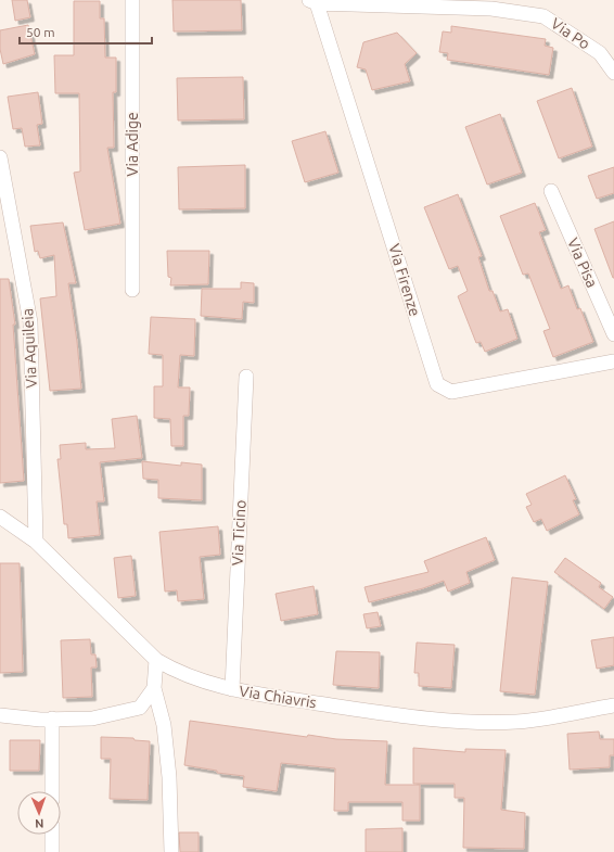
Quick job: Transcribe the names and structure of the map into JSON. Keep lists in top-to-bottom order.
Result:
{
  "streets": {
    "street": [
      "Via Po",
      "Via Adige",
      "Via Pisa",
      "Via Firenze",
      "Via Aquileia",
      "Via Ticino",
      "Via Chiavris"
    ]
  },
  "crossings": [
    ["Via Po", "Via Firenze"],
    ["Via Aquileia", "Via Chiavris"],
    ["Via Ticino", "Via Chiavris"]
  ],
  "scale_bar": "50 m",
  "north": "bottom"
}
